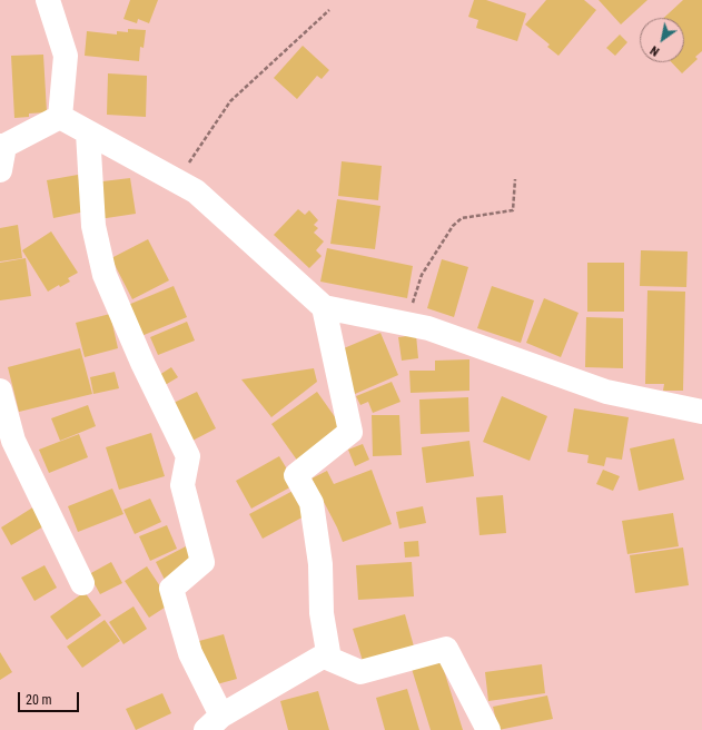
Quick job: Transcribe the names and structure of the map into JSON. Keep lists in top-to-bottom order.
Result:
{
  "scale_bar": "20 m",
  "north": "bottom left"
}
